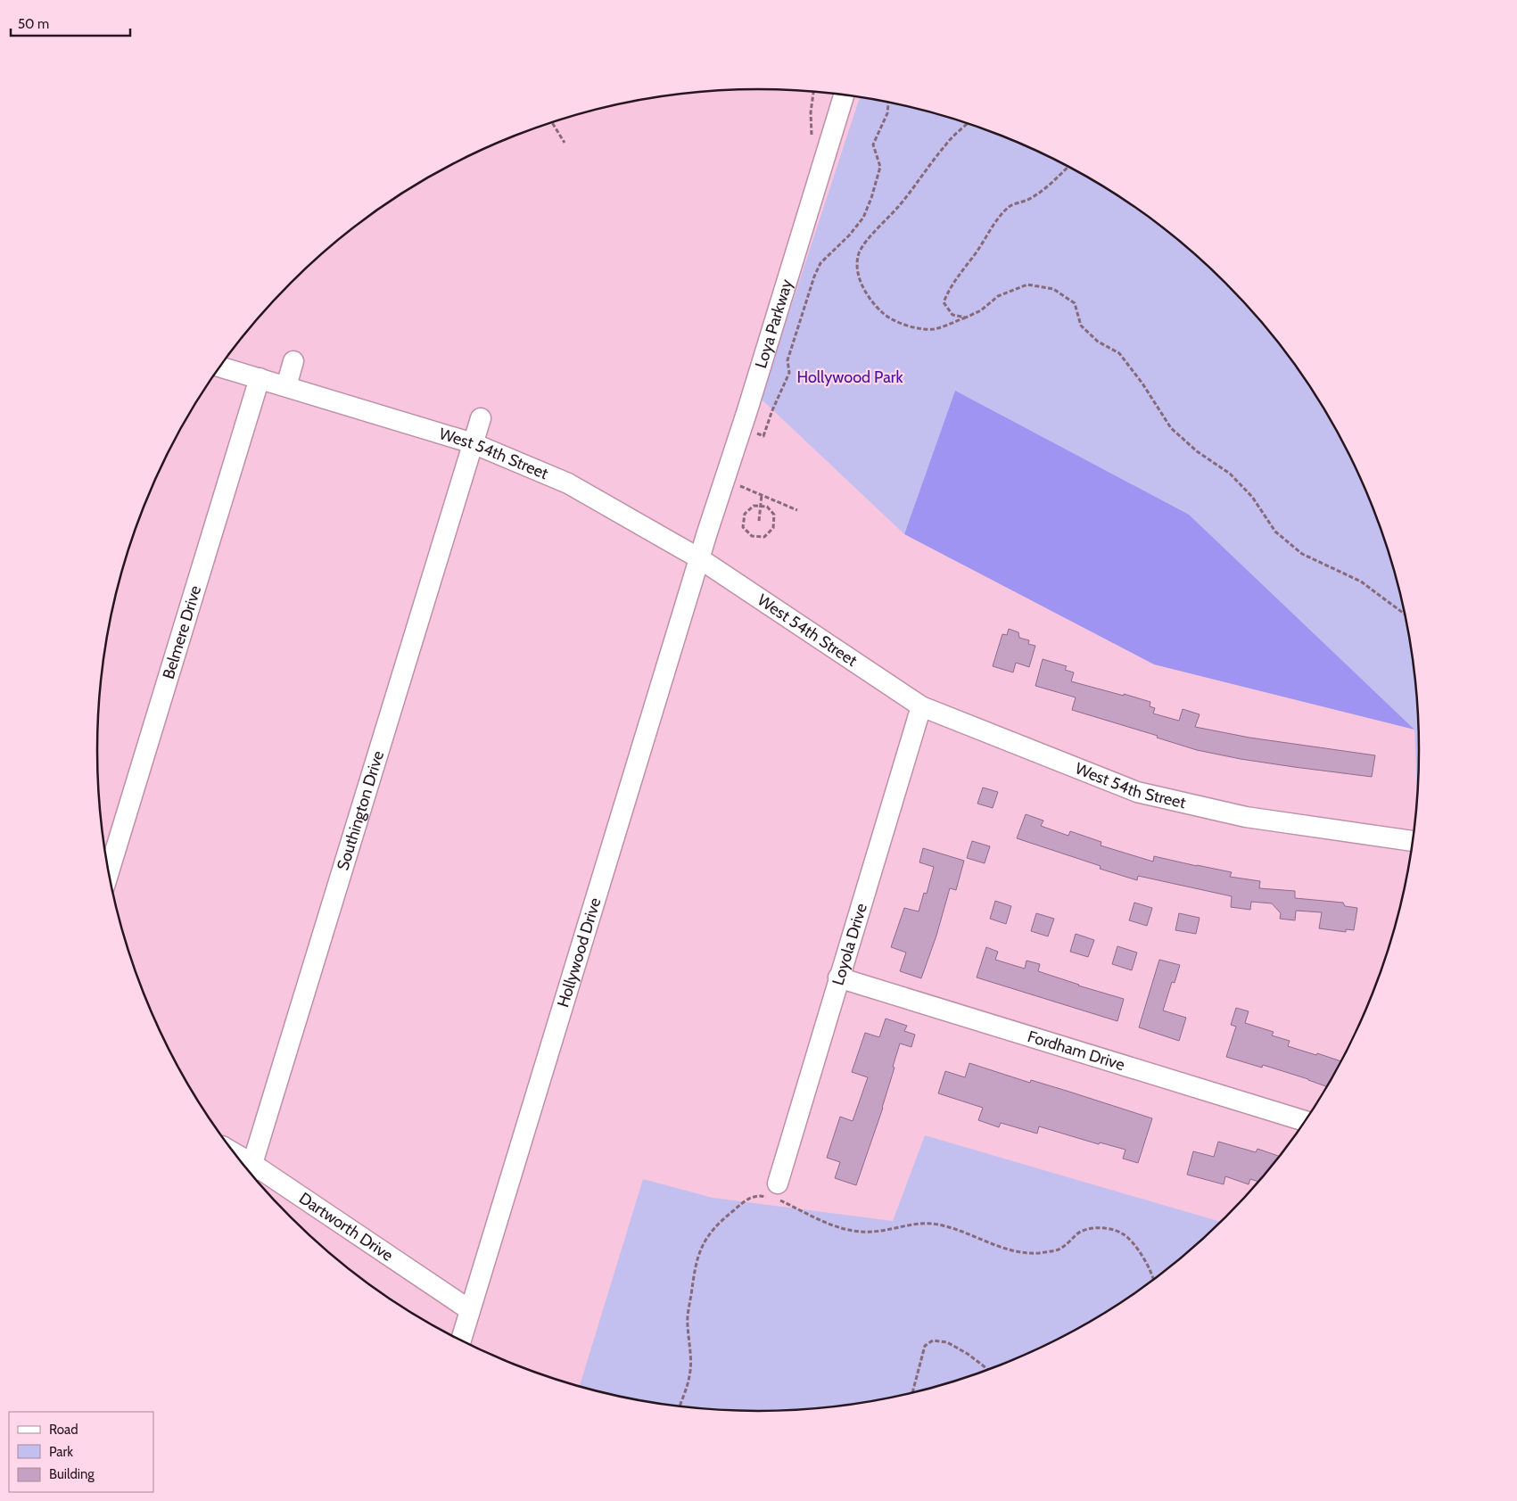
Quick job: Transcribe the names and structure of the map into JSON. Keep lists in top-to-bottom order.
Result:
{
  "streets": {
    "street": [
      "Loya Parkway",
      "West 54th Street",
      "Belmere Drive",
      "Southington Drive",
      "Loyola Drive",
      "Hollywood Drive",
      "Fordham Drive",
      "Dartworth Drive"
    ]
  },
  "crossings": [
    ["Loya Parkway", "West 54th Street"],
    ["Loya Parkway", "Hollywood Drive"],
    ["West 54th Street", "Belmere Drive"],
    ["West 54th Street", "Southington Drive"],
    ["West 54th Street", "Loyola Drive"],
    ["West 54th Street", "Hollywood Drive"],
    ["Southington Drive", "Dartworth Drive"],
    ["Loyola Drive", "Fordham Drive"],
    ["Hollywood Drive", "Dartworth Drive"]
  ],
  "parks": ["Hollywood Park"],
  "legend": ["Road", "Park", "Building"],
  "scale_bar": "50 m"
}
